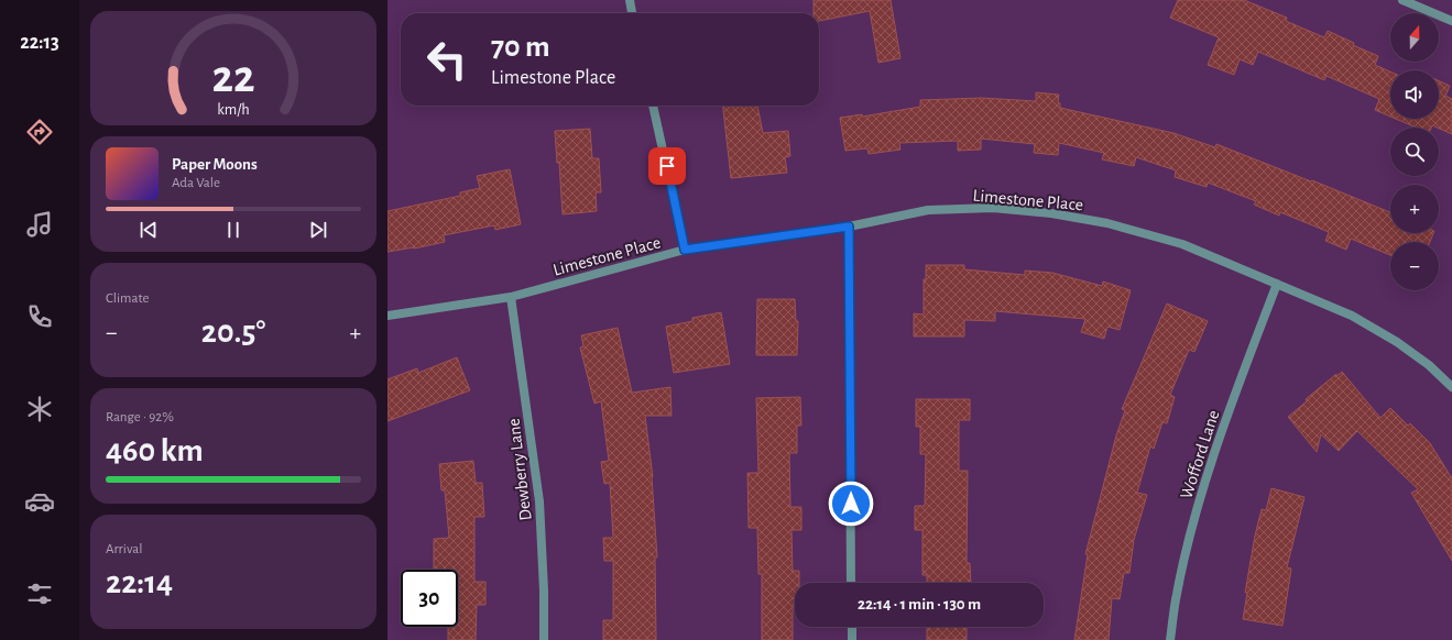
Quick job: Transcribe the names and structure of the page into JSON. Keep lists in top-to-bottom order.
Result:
{
  "streets": {
    "street": ["Limestone Place", "Wofford Lane", "Dewberry Lane"]
  },
  "crossings": [
    ["Limestone Place", "Wofford Lane"],
    ["Limestone Place", "Dewberry Lane"]
  ],
  "north": "top",
  "page": {
    "tabs": "22:13",
    "map_buttons": ["+", "−"],
    "turn": ["70 m", "Limestone Place"],
    "song": ["Paper Moons", "Ada Vale"],
    "tile": [
      "Climate",
      ["Range · 92%", "460 km"],
      ["Arrival", "22:14"]
    ],
    "heat": ["−", "20.5°", "+"],
    "limit": "30",
    "trip": "22:14 · 1 min · 130 m",
    "gauge": ["22", "km/h"]
  }
}
